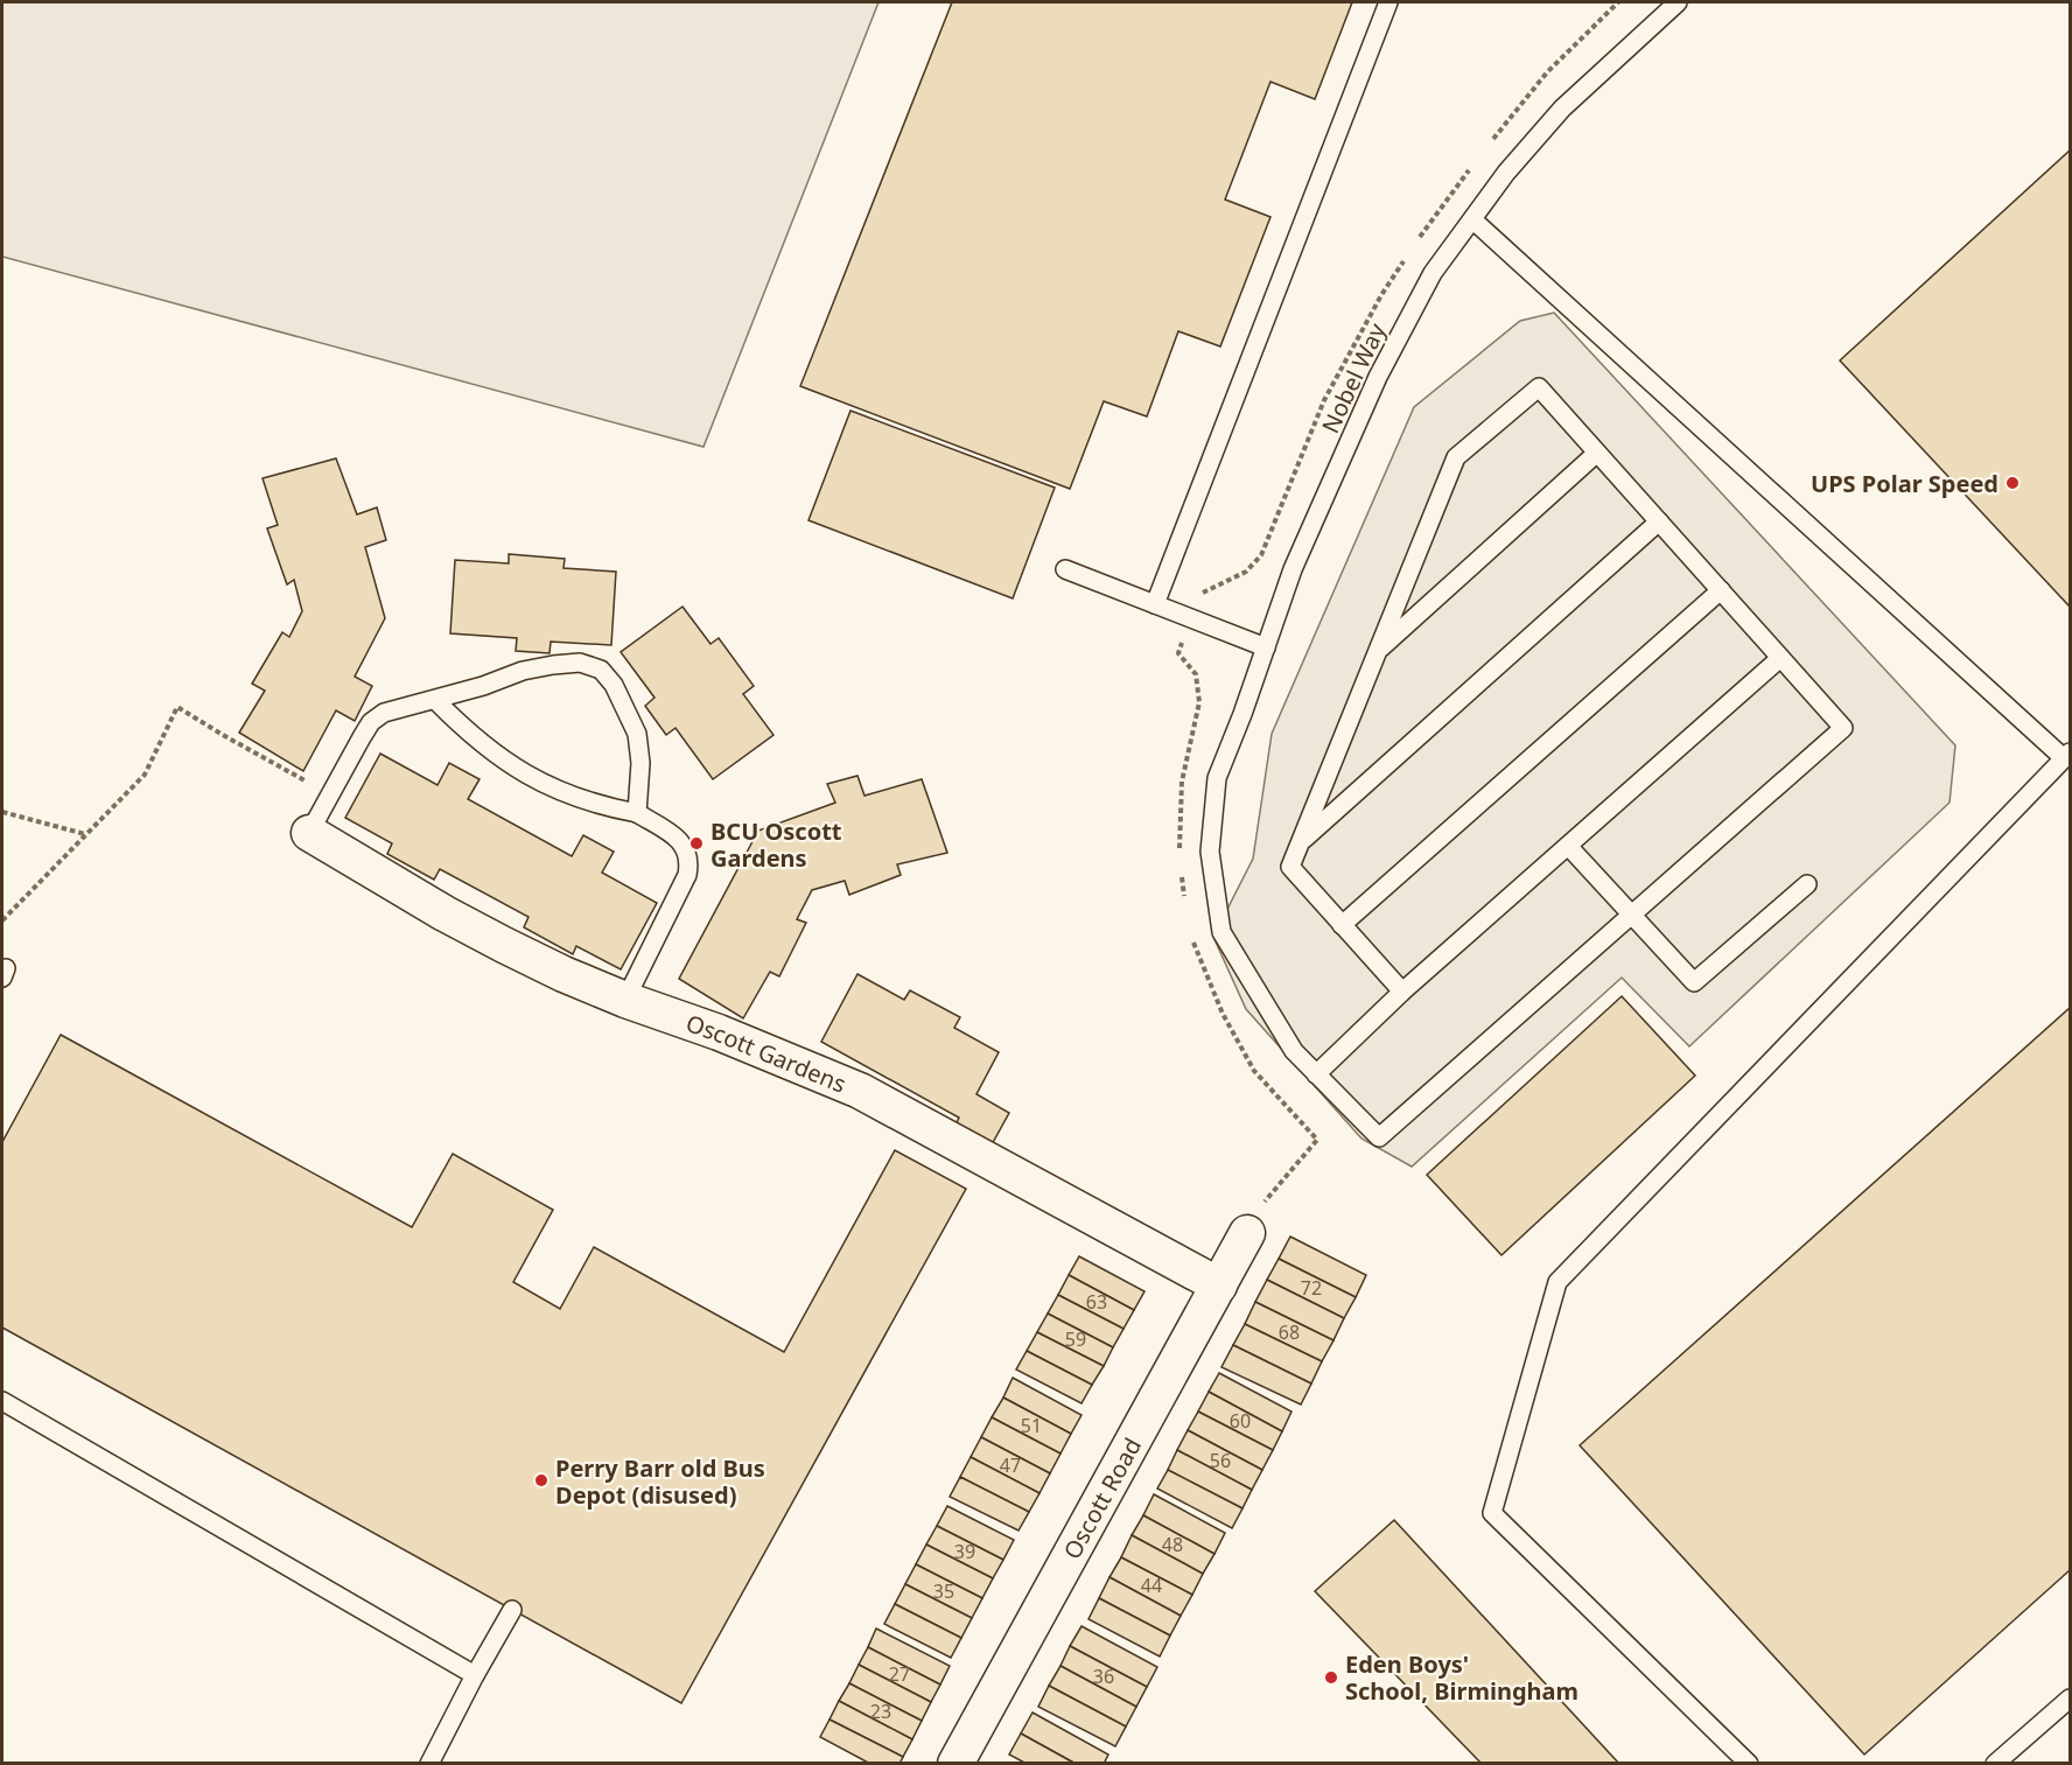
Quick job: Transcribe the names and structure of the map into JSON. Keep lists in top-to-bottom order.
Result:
{
  "streets": {
    "street": ["Oscott Gardens", "Oscott Road"],
    "lane": ["Nobel Way"]
  },
  "crossings": [
    ["Oscott Gardens", "Oscott Road"]
  ],
  "places": [
    "UPS Polar Speed",
    "BCU Oscott Gardens",
    "Perry Barr old Bus Depot (disused)",
    "Eden Boys' School, Birmingham"
  ],
  "house_numbers": [
    "72",
    "63",
    "68",
    "59",
    "60",
    "51",
    "56",
    "47",
    "48",
    "39",
    "44",
    "35",
    "27",
    "36",
    "23"
  ]
}
